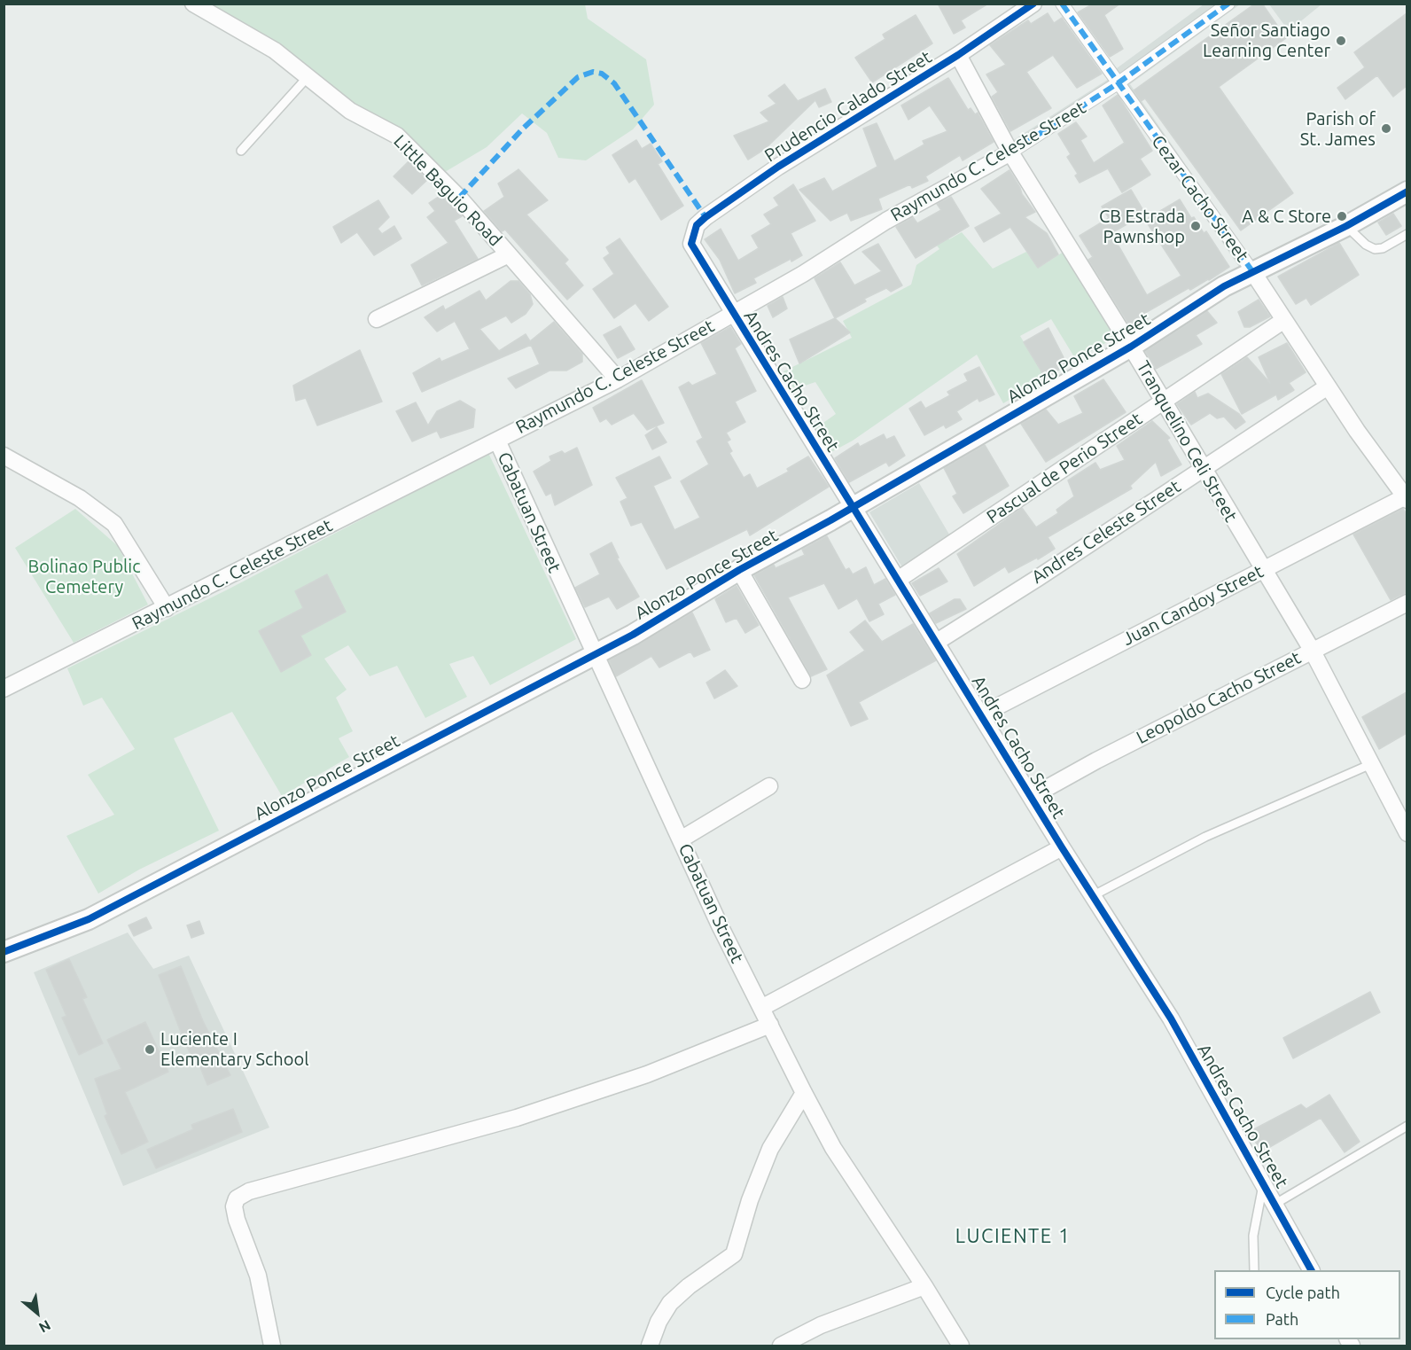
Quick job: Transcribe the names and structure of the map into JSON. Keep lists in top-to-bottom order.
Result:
{
  "streets": {
    "street": [
      "Prudencio Calado Street",
      "Raymundo C. Celeste Street",
      "Little Baguio Road",
      "Cezar Cacho Street",
      "Alonzo Ponce Street",
      "Andres Cacho Street",
      "Tranquelino Celi Street",
      "Pascual de Perio Street",
      "Cabatuan Street",
      "Andres Celeste Street",
      "Juan Candoy Street",
      "Leopoldo Cacho Street"
    ]
  },
  "crossings": [
    ["Prudencio Calado Street", "Andres Cacho Street"],
    ["Prudencio Calado Street", "Tranquelino Celi Street"],
    ["Raymundo C. Celeste Street", "Little Baguio Road"],
    ["Raymundo C. Celeste Street", "Cezar Cacho Street"],
    ["Raymundo C. Celeste Street", "Andres Cacho Street"],
    ["Raymundo C. Celeste Street", "Tranquelino Celi Street"],
    ["Raymundo C. Celeste Street", "Cabatuan Street"],
    ["Cezar Cacho Street", "Alonzo Ponce Street"],
    ["Cezar Cacho Street", "Pascual de Perio Street"],
    ["Cezar Cacho Street", "Andres Celeste Street"],
    ["Cezar Cacho Street", "Juan Candoy Street"],
    ["Alonzo Ponce Street", "Andres Cacho Street"],
    ["Alonzo Ponce Street", "Tranquelino Celi Street"],
    ["Alonzo Ponce Street", "Cabatuan Street"],
    ["Andres Cacho Street", "Pascual de Perio Street"],
    ["Andres Cacho Street", "Andres Celeste Street"],
    ["Andres Cacho Street", "Juan Candoy Street"],
    ["Andres Cacho Street", "Leopoldo Cacho Street"],
    ["Tranquelino Celi Street", "Pascual de Perio Street"],
    ["Tranquelino Celi Street", "Andres Celeste Street"],
    ["Tranquelino Celi Street", "Juan Candoy Street"],
    ["Tranquelino Celi Street", "Leopoldo Cacho Street"]
  ],
  "districts": ["LUCIENTE 1"],
  "parks": ["Bolinao Public Cemetery"],
  "places": [
    "Señor Santiago Learning Center",
    "Parish of St. James",
    "A & C Store",
    "CB Estrada Pawnshop",
    "Luciente I Elementary School"
  ],
  "legend": ["Cycle path", "Path"],
  "north": "bottom right"
}
